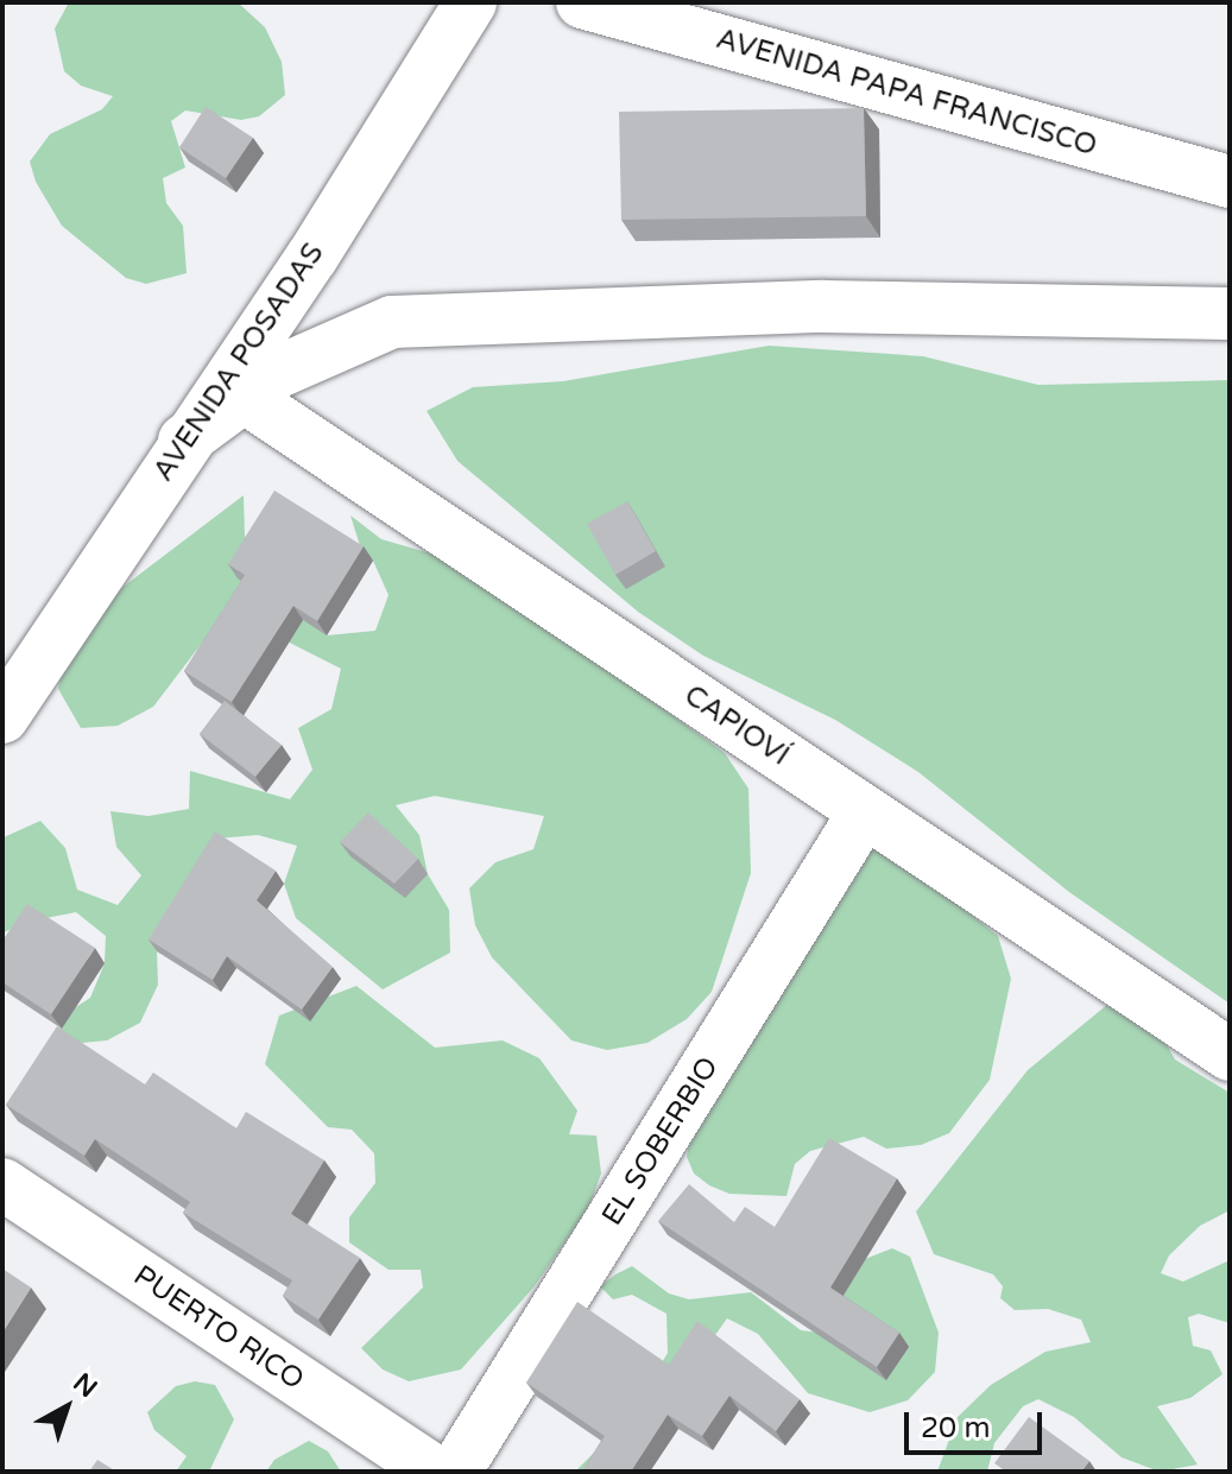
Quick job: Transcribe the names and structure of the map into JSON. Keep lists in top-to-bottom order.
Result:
{
  "streets": {
    "street": [
      "AVENIDA PAPA FRANCISCO",
      "AVENIDA POSADAS",
      "CAPIOVÍ",
      "EL SOBERBIO",
      "PUERTO RICO"
    ]
  },
  "crossings": [
    ["CAPIOVÍ", "EL SOBERBIO"]
  ],
  "scale_bar": "20 m",
  "north": "top right"
}
